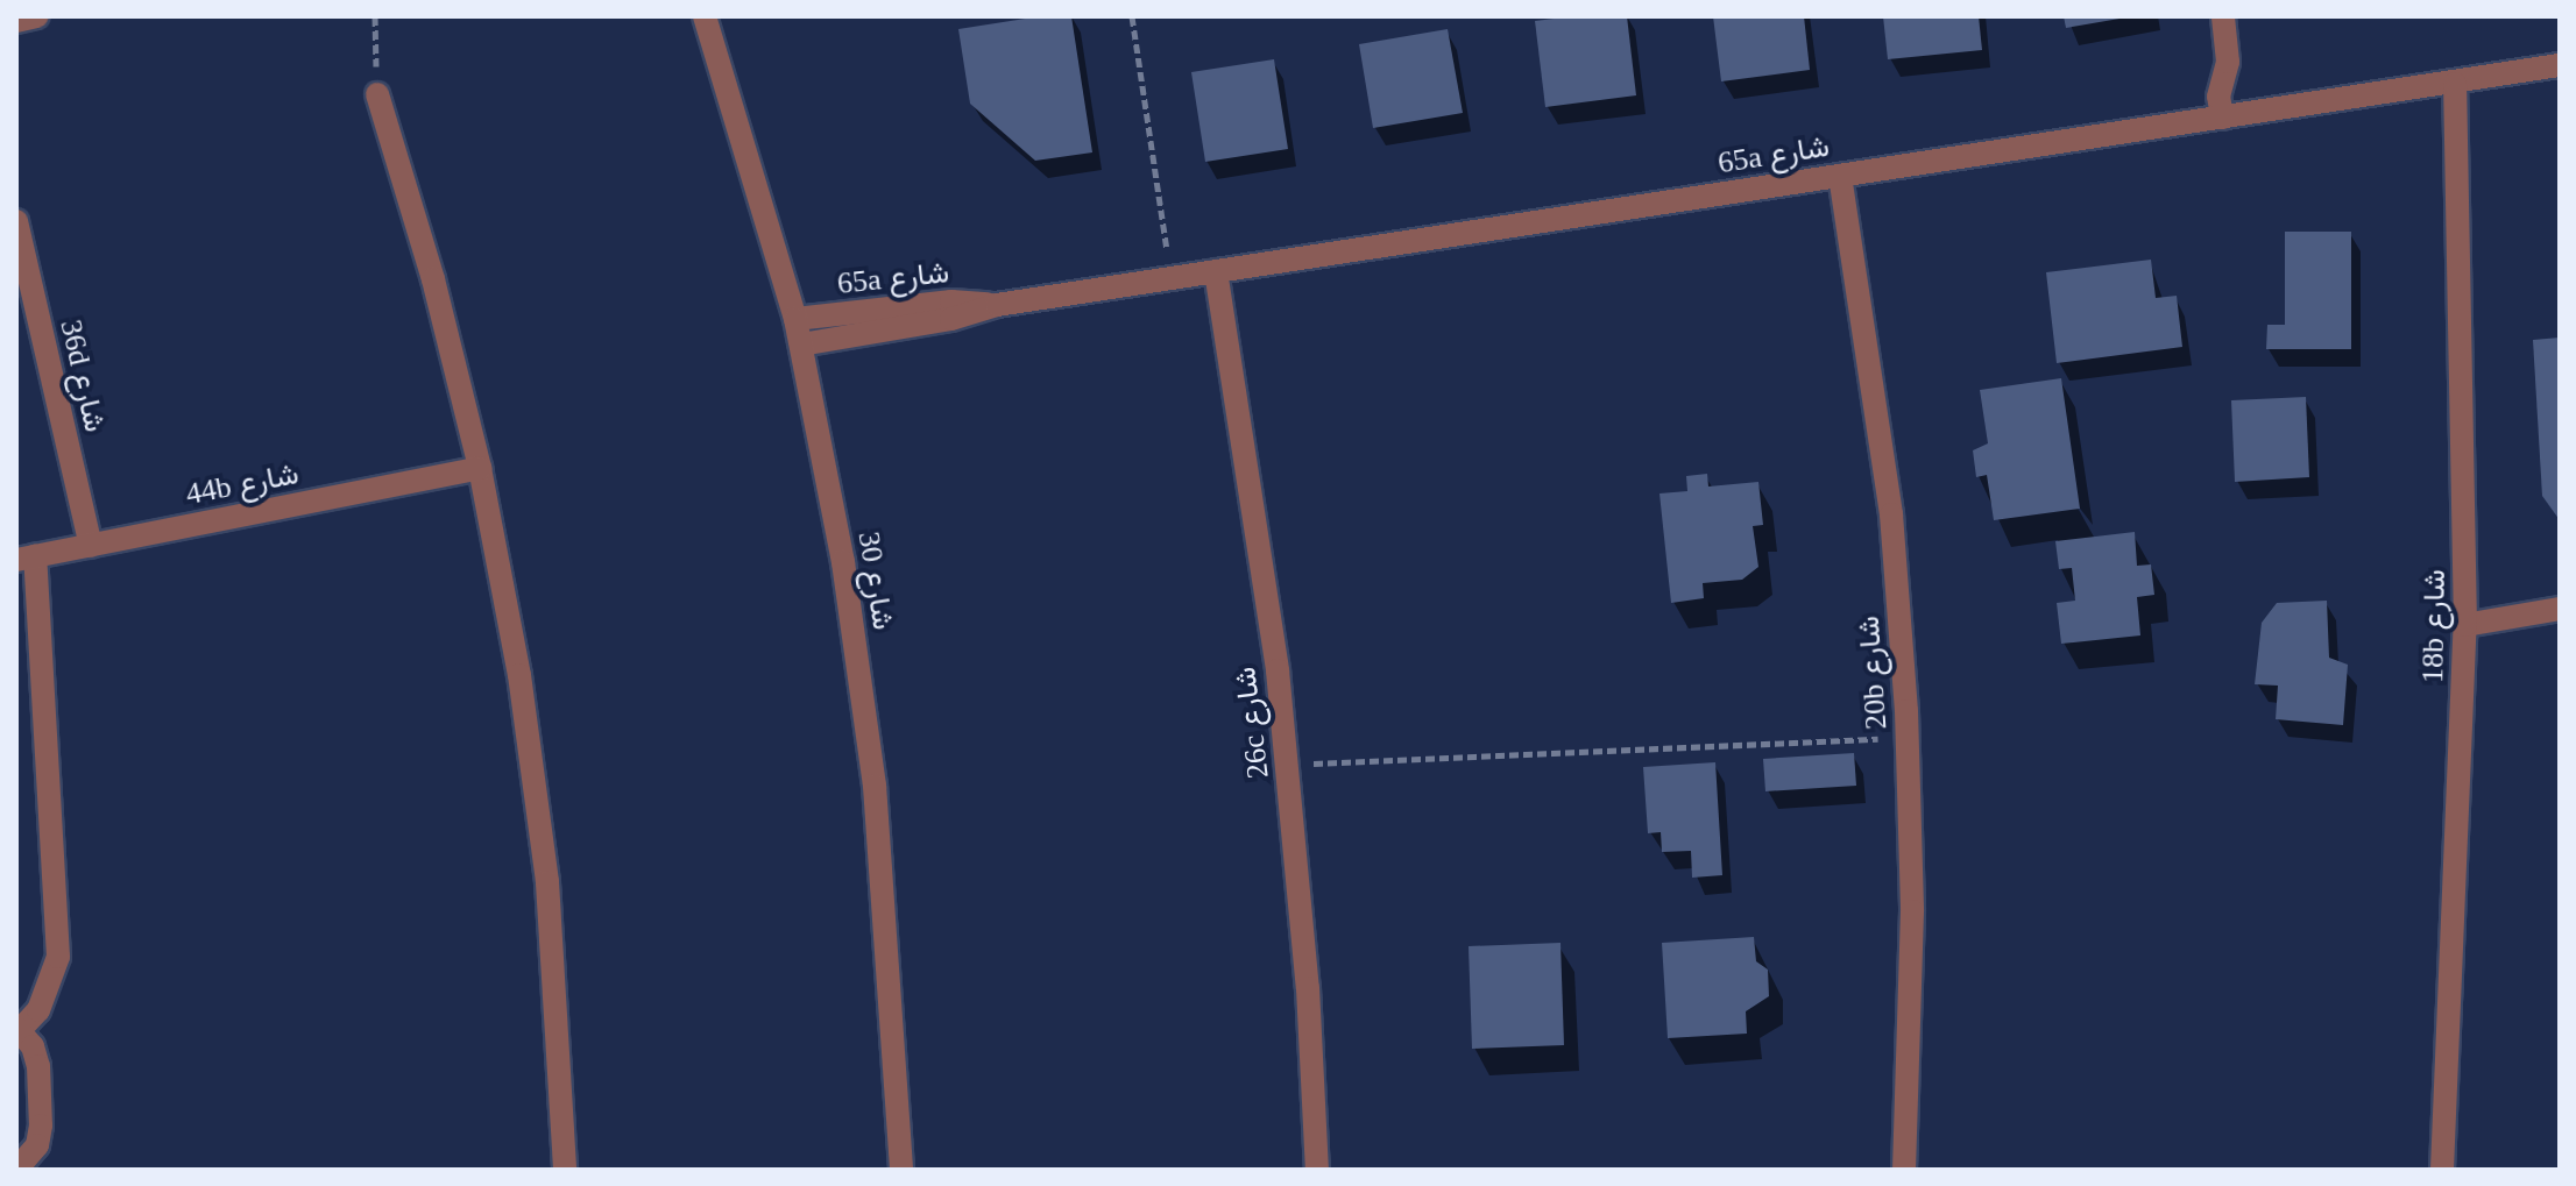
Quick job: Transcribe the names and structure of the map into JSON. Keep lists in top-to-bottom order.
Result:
{
  "streets": {
    "street": [
      "65a شارع",
      "36d شارع",
      "44b شارع",
      "شارع 30",
      "18b شارع",
      "20b شارع",
      "26c شارع"
    ]
  },
  "crossings": [
    ["65a شارع", "شارع 30"],
    ["65a شارع", "18b شارع"],
    ["65a شارع", "20b شارع"],
    ["65a شارع", "26c شارع"],
    ["36d شارع", "44b شارع"]
  ]
}
